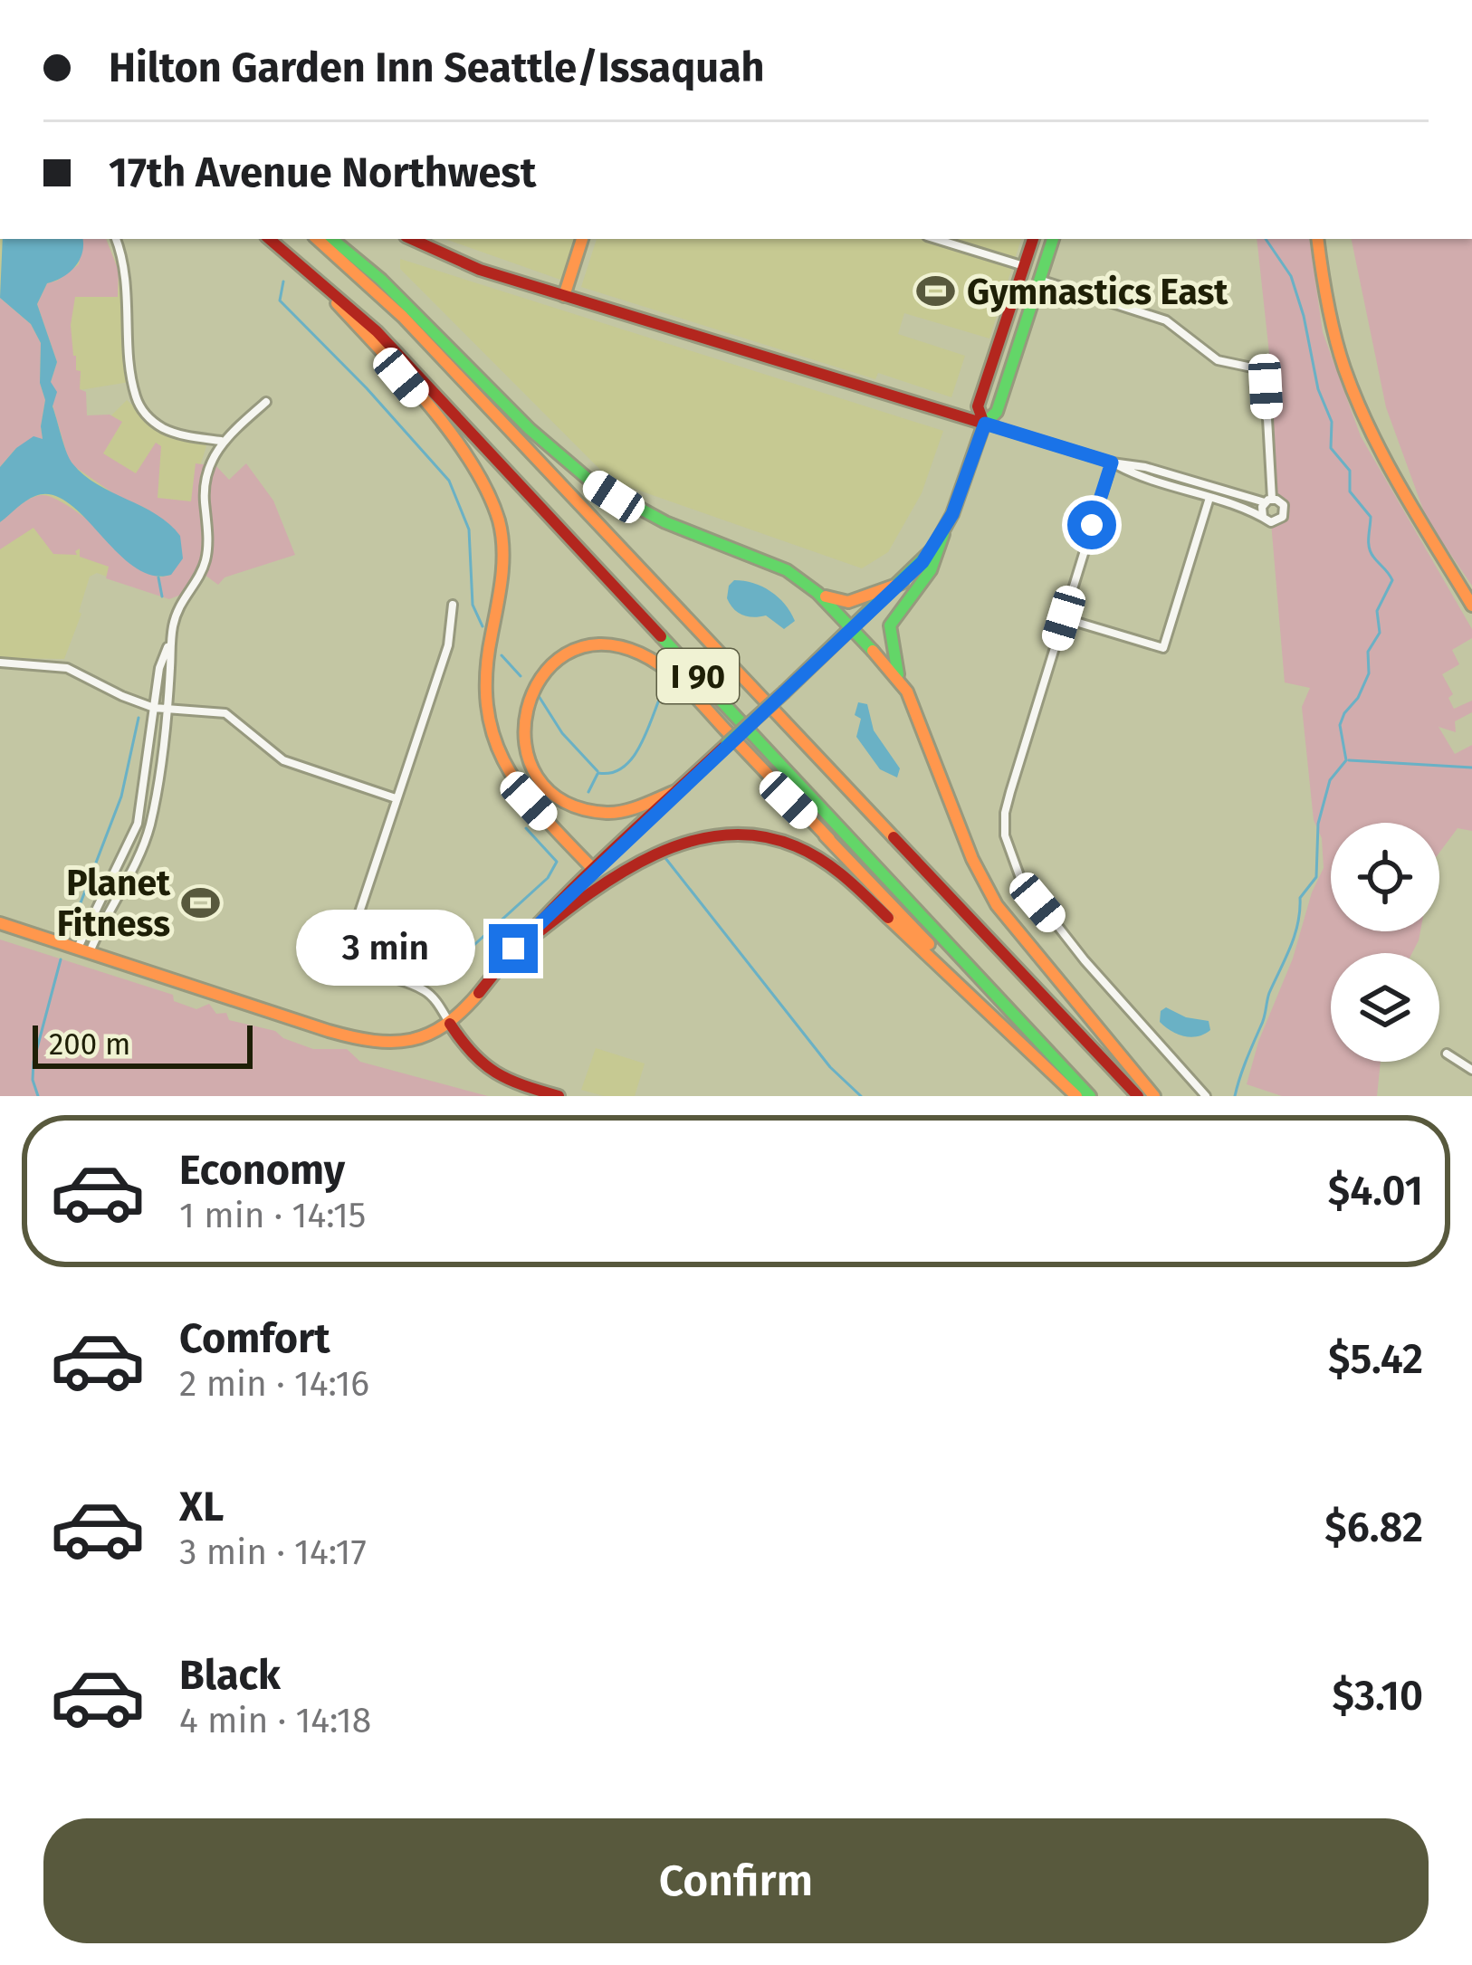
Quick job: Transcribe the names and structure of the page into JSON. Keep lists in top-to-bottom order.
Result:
{
  "streets": {
    "main road": ["I 90"]
  },
  "places": {
    "sports": ["Gymnastics East", "Planet Fitness"]
  },
  "scale_bar": "200 m",
  "page": {
    "banner": ["Hilton Garden Inn Seattle/Issaquah", "17th Avenue Northwest"],
    "bubble": "3 min",
    "scale": "200 m",
    "list": [
      {
        "name": "Economy",
        "note": "1 min · 14:15",
        "value": "$4.01"
      },
      {
        "name": "Comfort",
        "note": "2 min · 14:16",
        "value": "$5.42"
      },
      {
        "name": "XL",
        "note": "3 min · 14:17",
        "value": "$6.82"
      },
      {
        "name": "Black",
        "note": "4 min · 14:18",
        "value": "$3.10"
      }
    ],
    "buttons": "Confirm"
  }
}
